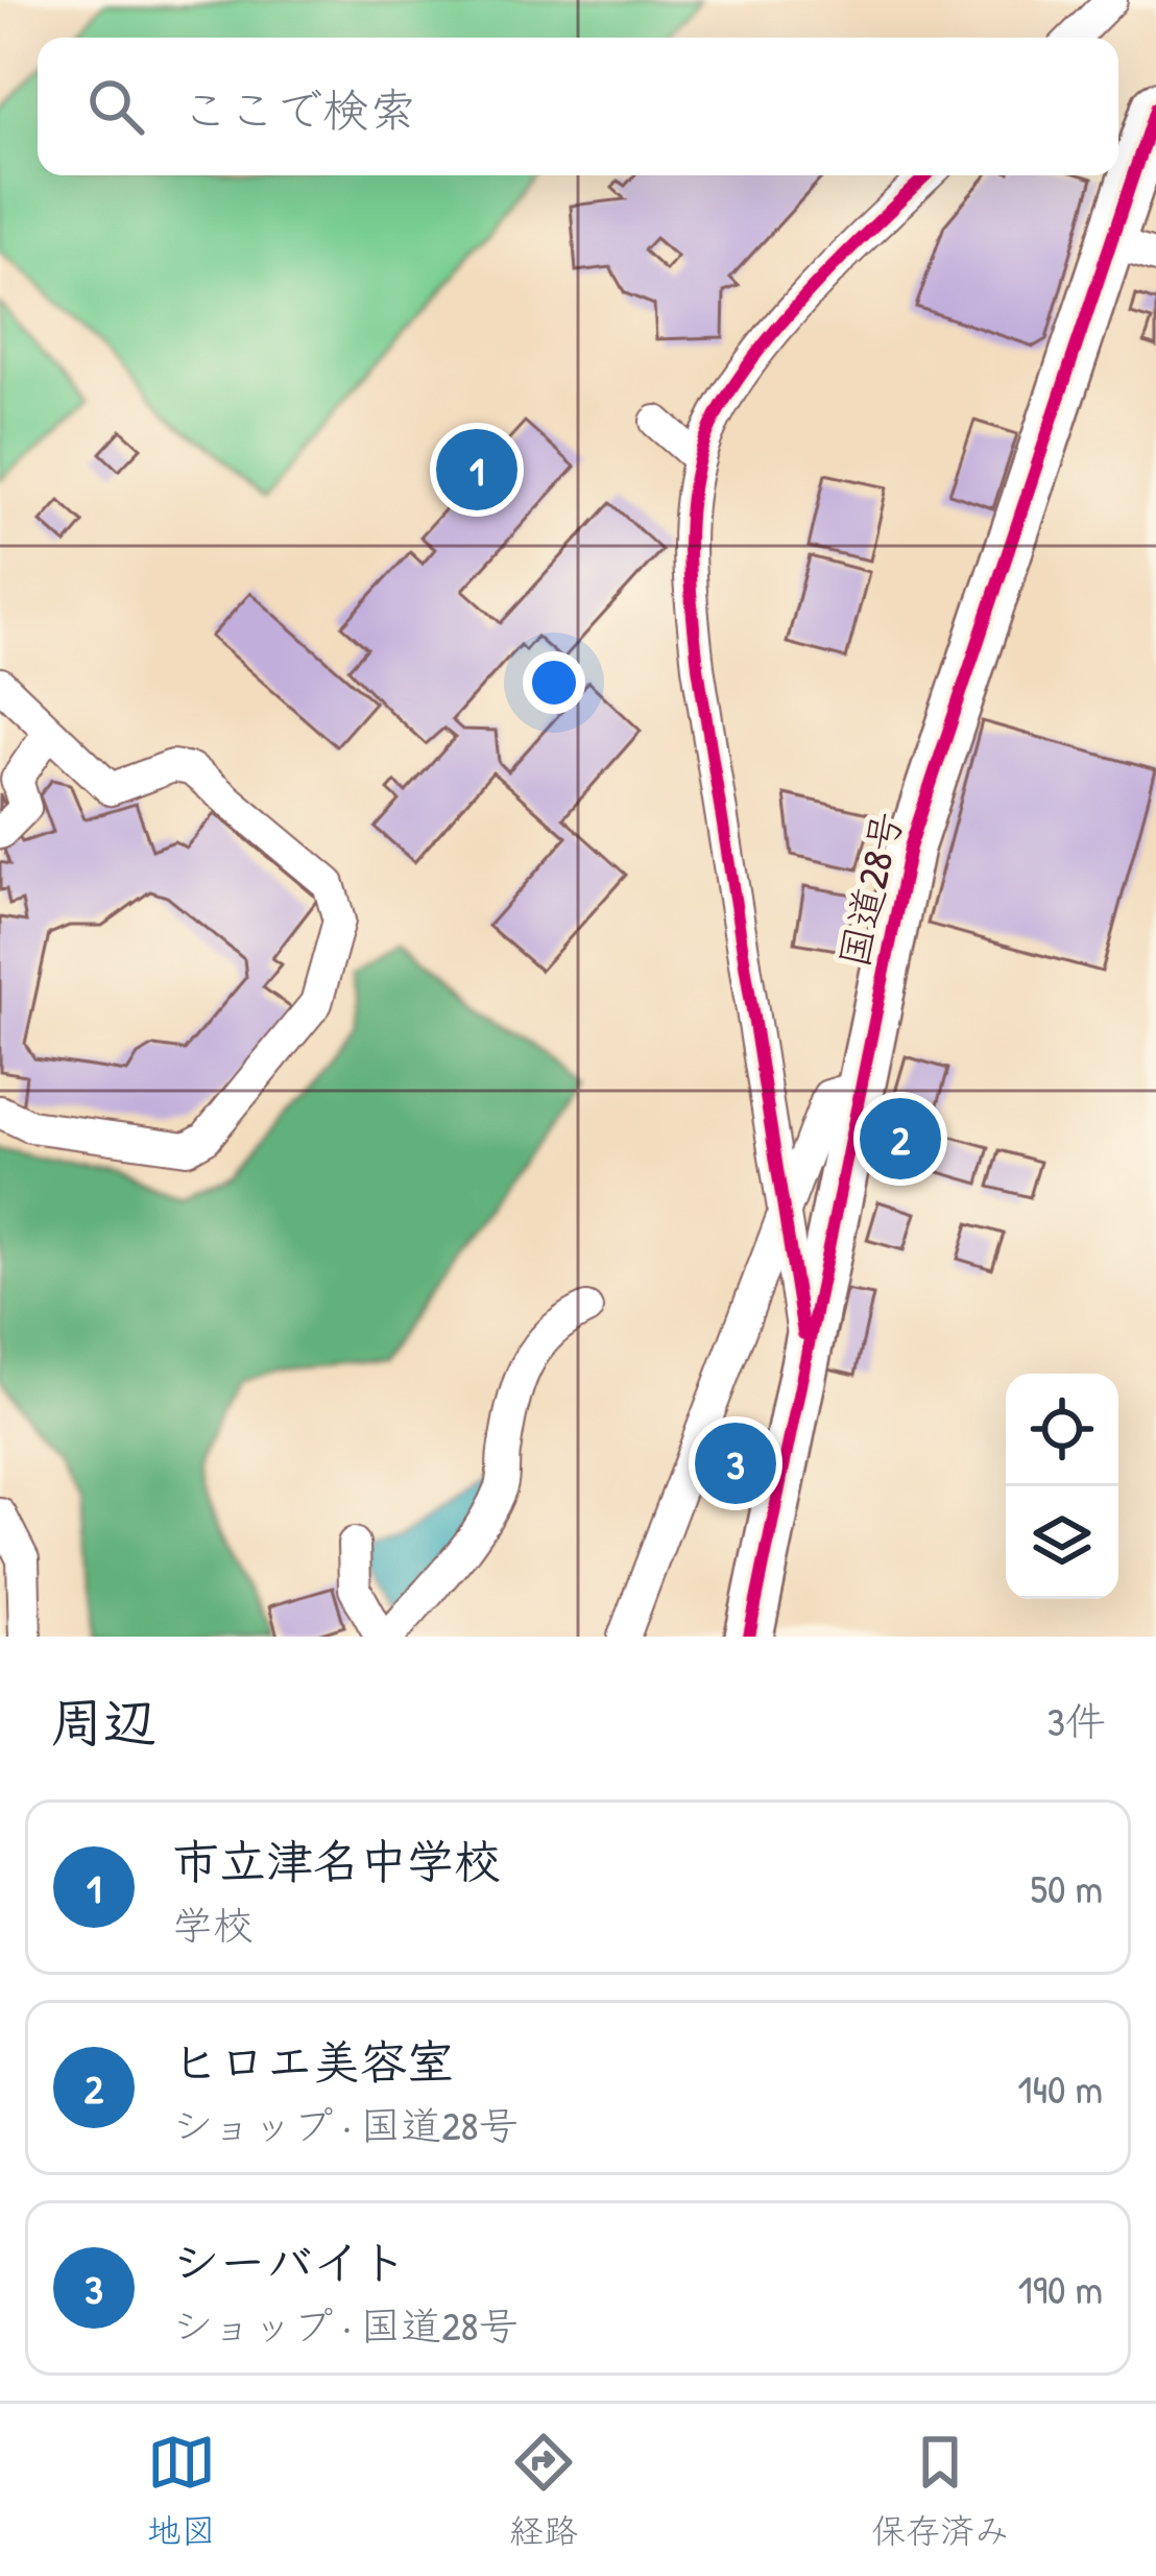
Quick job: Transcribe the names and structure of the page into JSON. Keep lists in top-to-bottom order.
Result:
{
  "streets": {
    "highway": ["国道28号"]
  },
  "page": {
    "search": "ここで検索",
    "pins": ["1", "2", "3"],
    "heading": ["周辺", "3件"],
    "list": [
      {
        "mark": "1",
        "name": "市立津名中学校",
        "note": "学校",
        "value": "50 m"
      },
      {
        "mark": "2",
        "name": "ヒロエ美容室",
        "note": "ショップ · 国道28号",
        "value": "140 m"
      },
      {
        "mark": "3",
        "name": "シーバイト",
        "note": "ショップ · 国道28号",
        "value": "190 m"
      }
    ],
    "nav": ["地図", "経路", "保存済み"]
  }
}
